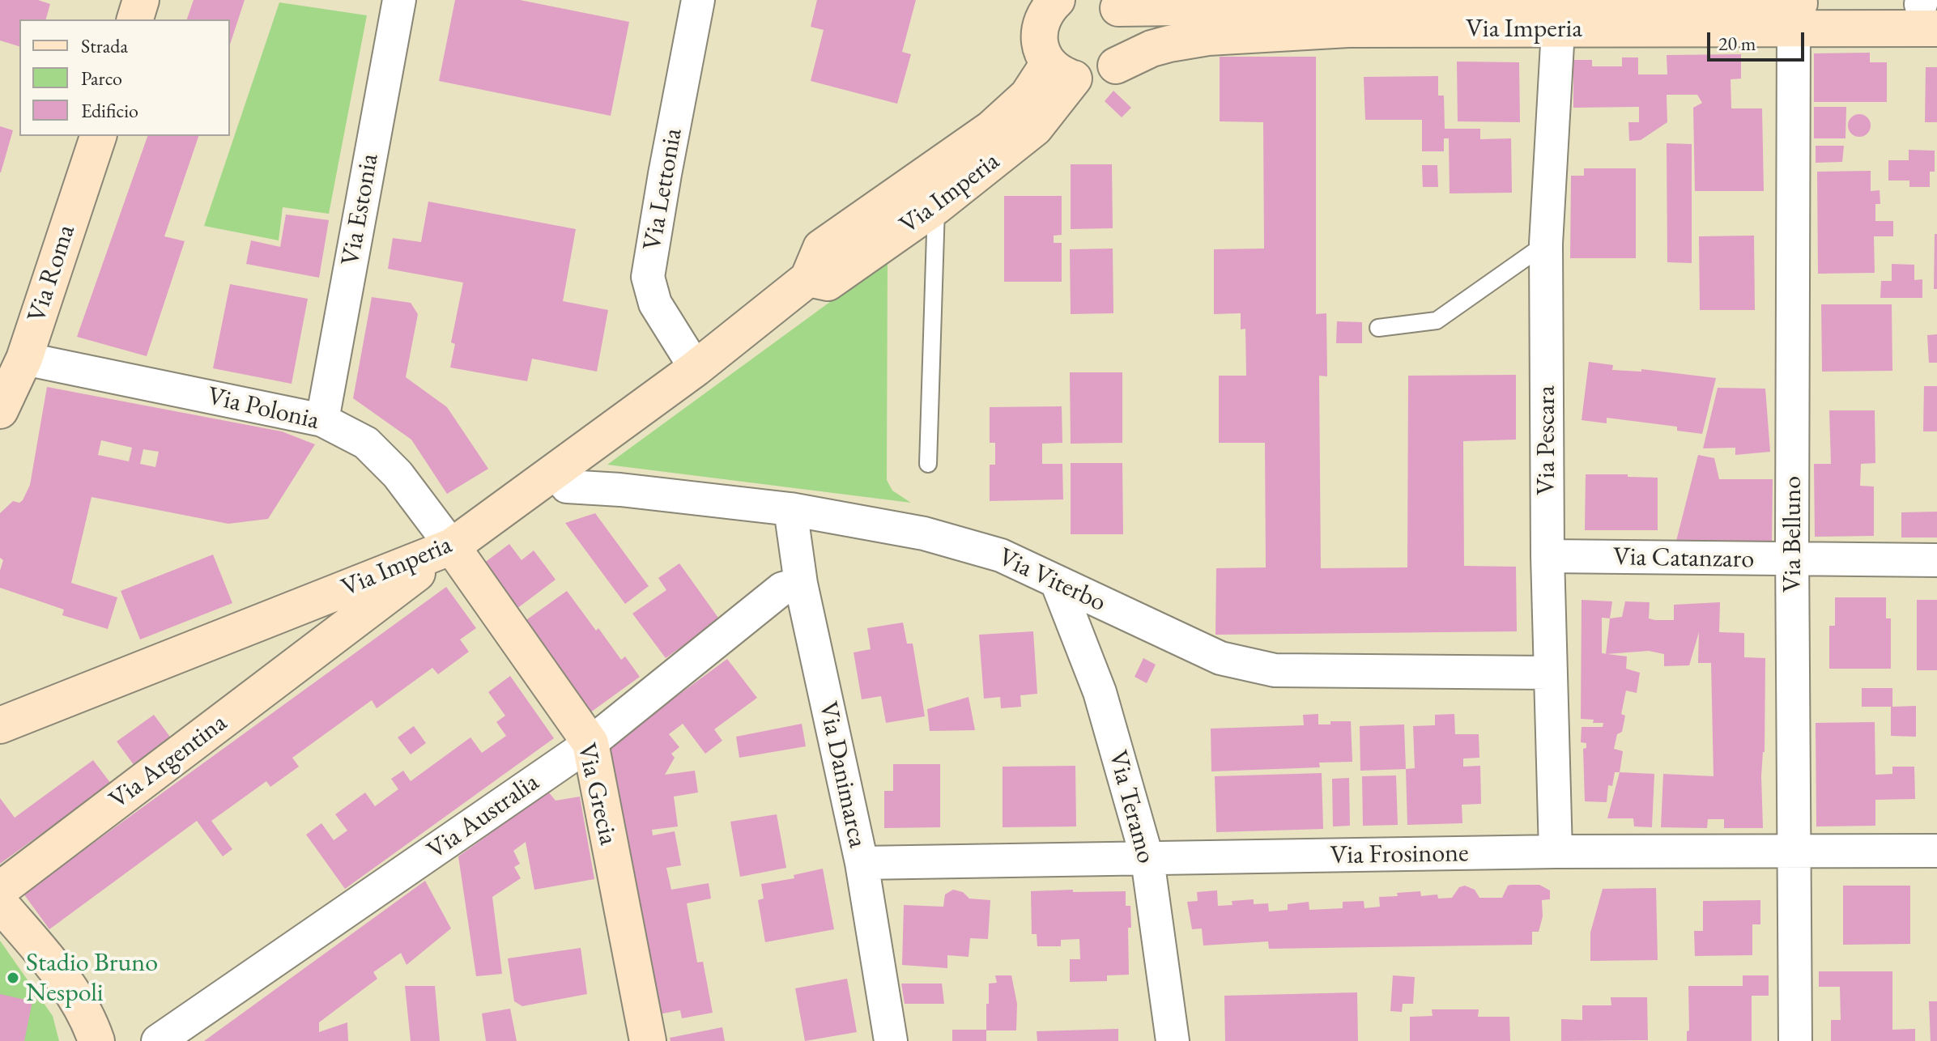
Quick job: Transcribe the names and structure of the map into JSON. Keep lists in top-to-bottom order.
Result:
{
  "streets": {
    "street": [
      "Via Imperia",
      "Via Lettonia",
      "Via Estonia",
      "Via Roma",
      "Via Polonia",
      "Via Pescara",
      "Via Belluno",
      "Via Catanzaro",
      "Via Viterbo",
      "Via Argentina",
      "Via Danimarca",
      "Via Grecia",
      "Via Teramo",
      "Via Australia",
      "Via Frosinone"
    ]
  },
  "crossings": [
    ["Via Imperia", "Via Lettonia"],
    ["Via Imperia", "Via Polonia"],
    ["Via Imperia", "Via Pescara"],
    ["Via Imperia", "Via Belluno"],
    ["Via Imperia", "Via Viterbo"],
    ["Via Imperia", "Via Argentina"],
    ["Via Imperia", "Via Grecia"],
    ["Via Estonia", "Via Polonia"],
    ["Via Roma", "Via Polonia"],
    ["Via Polonia", "Via Argentina"],
    ["Via Polonia", "Via Grecia"],
    ["Via Pescara", "Via Catanzaro"],
    ["Via Pescara", "Via Viterbo"],
    ["Via Pescara", "Via Frosinone"],
    ["Via Belluno", "Via Catanzaro"],
    ["Via Belluno", "Via Frosinone"],
    ["Via Viterbo", "Via Danimarca"],
    ["Via Viterbo", "Via Teramo"],
    ["Via Argentina", "Via Grecia"],
    ["Via Danimarca", "Via Australia"],
    ["Via Danimarca", "Via Frosinone"],
    ["Via Grecia", "Via Australia"],
    ["Via Teramo", "Via Frosinone"]
  ],
  "places": ["Stadio Bruno Nespoli"],
  "legend": ["Strada", "Parco", "Edificio"],
  "scale_bar": "20 m"
}
